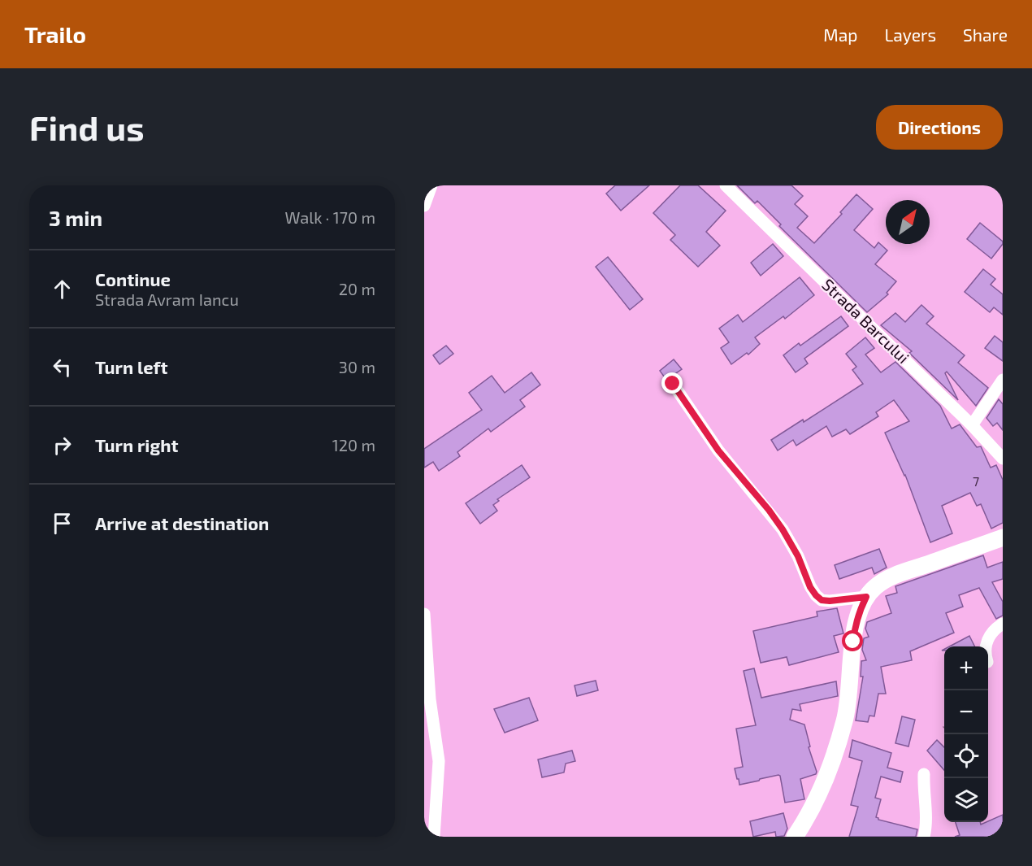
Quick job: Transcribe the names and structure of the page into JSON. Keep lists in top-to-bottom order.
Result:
{
  "streets": {
    "street": ["Strada Barcului"]
  },
  "house_numbers": ["7"],
  "north": "top right",
  "page": {
    "header": "Trailo",
    "nav": ["Map", "Layers", "Share"],
    "buttons": "Directions",
    "title": "Find us",
    "heading": ["3 min", "Walk · 170 m"],
    "list": [
      ["Continue", "Strada Avram Iancu", "20 m"],
      ["Turn left", "30 m"],
      ["Turn right", "120 m"],
      "Arrive at destination"
    ],
    "map_buttons": ["+", "−"]
  }
}
